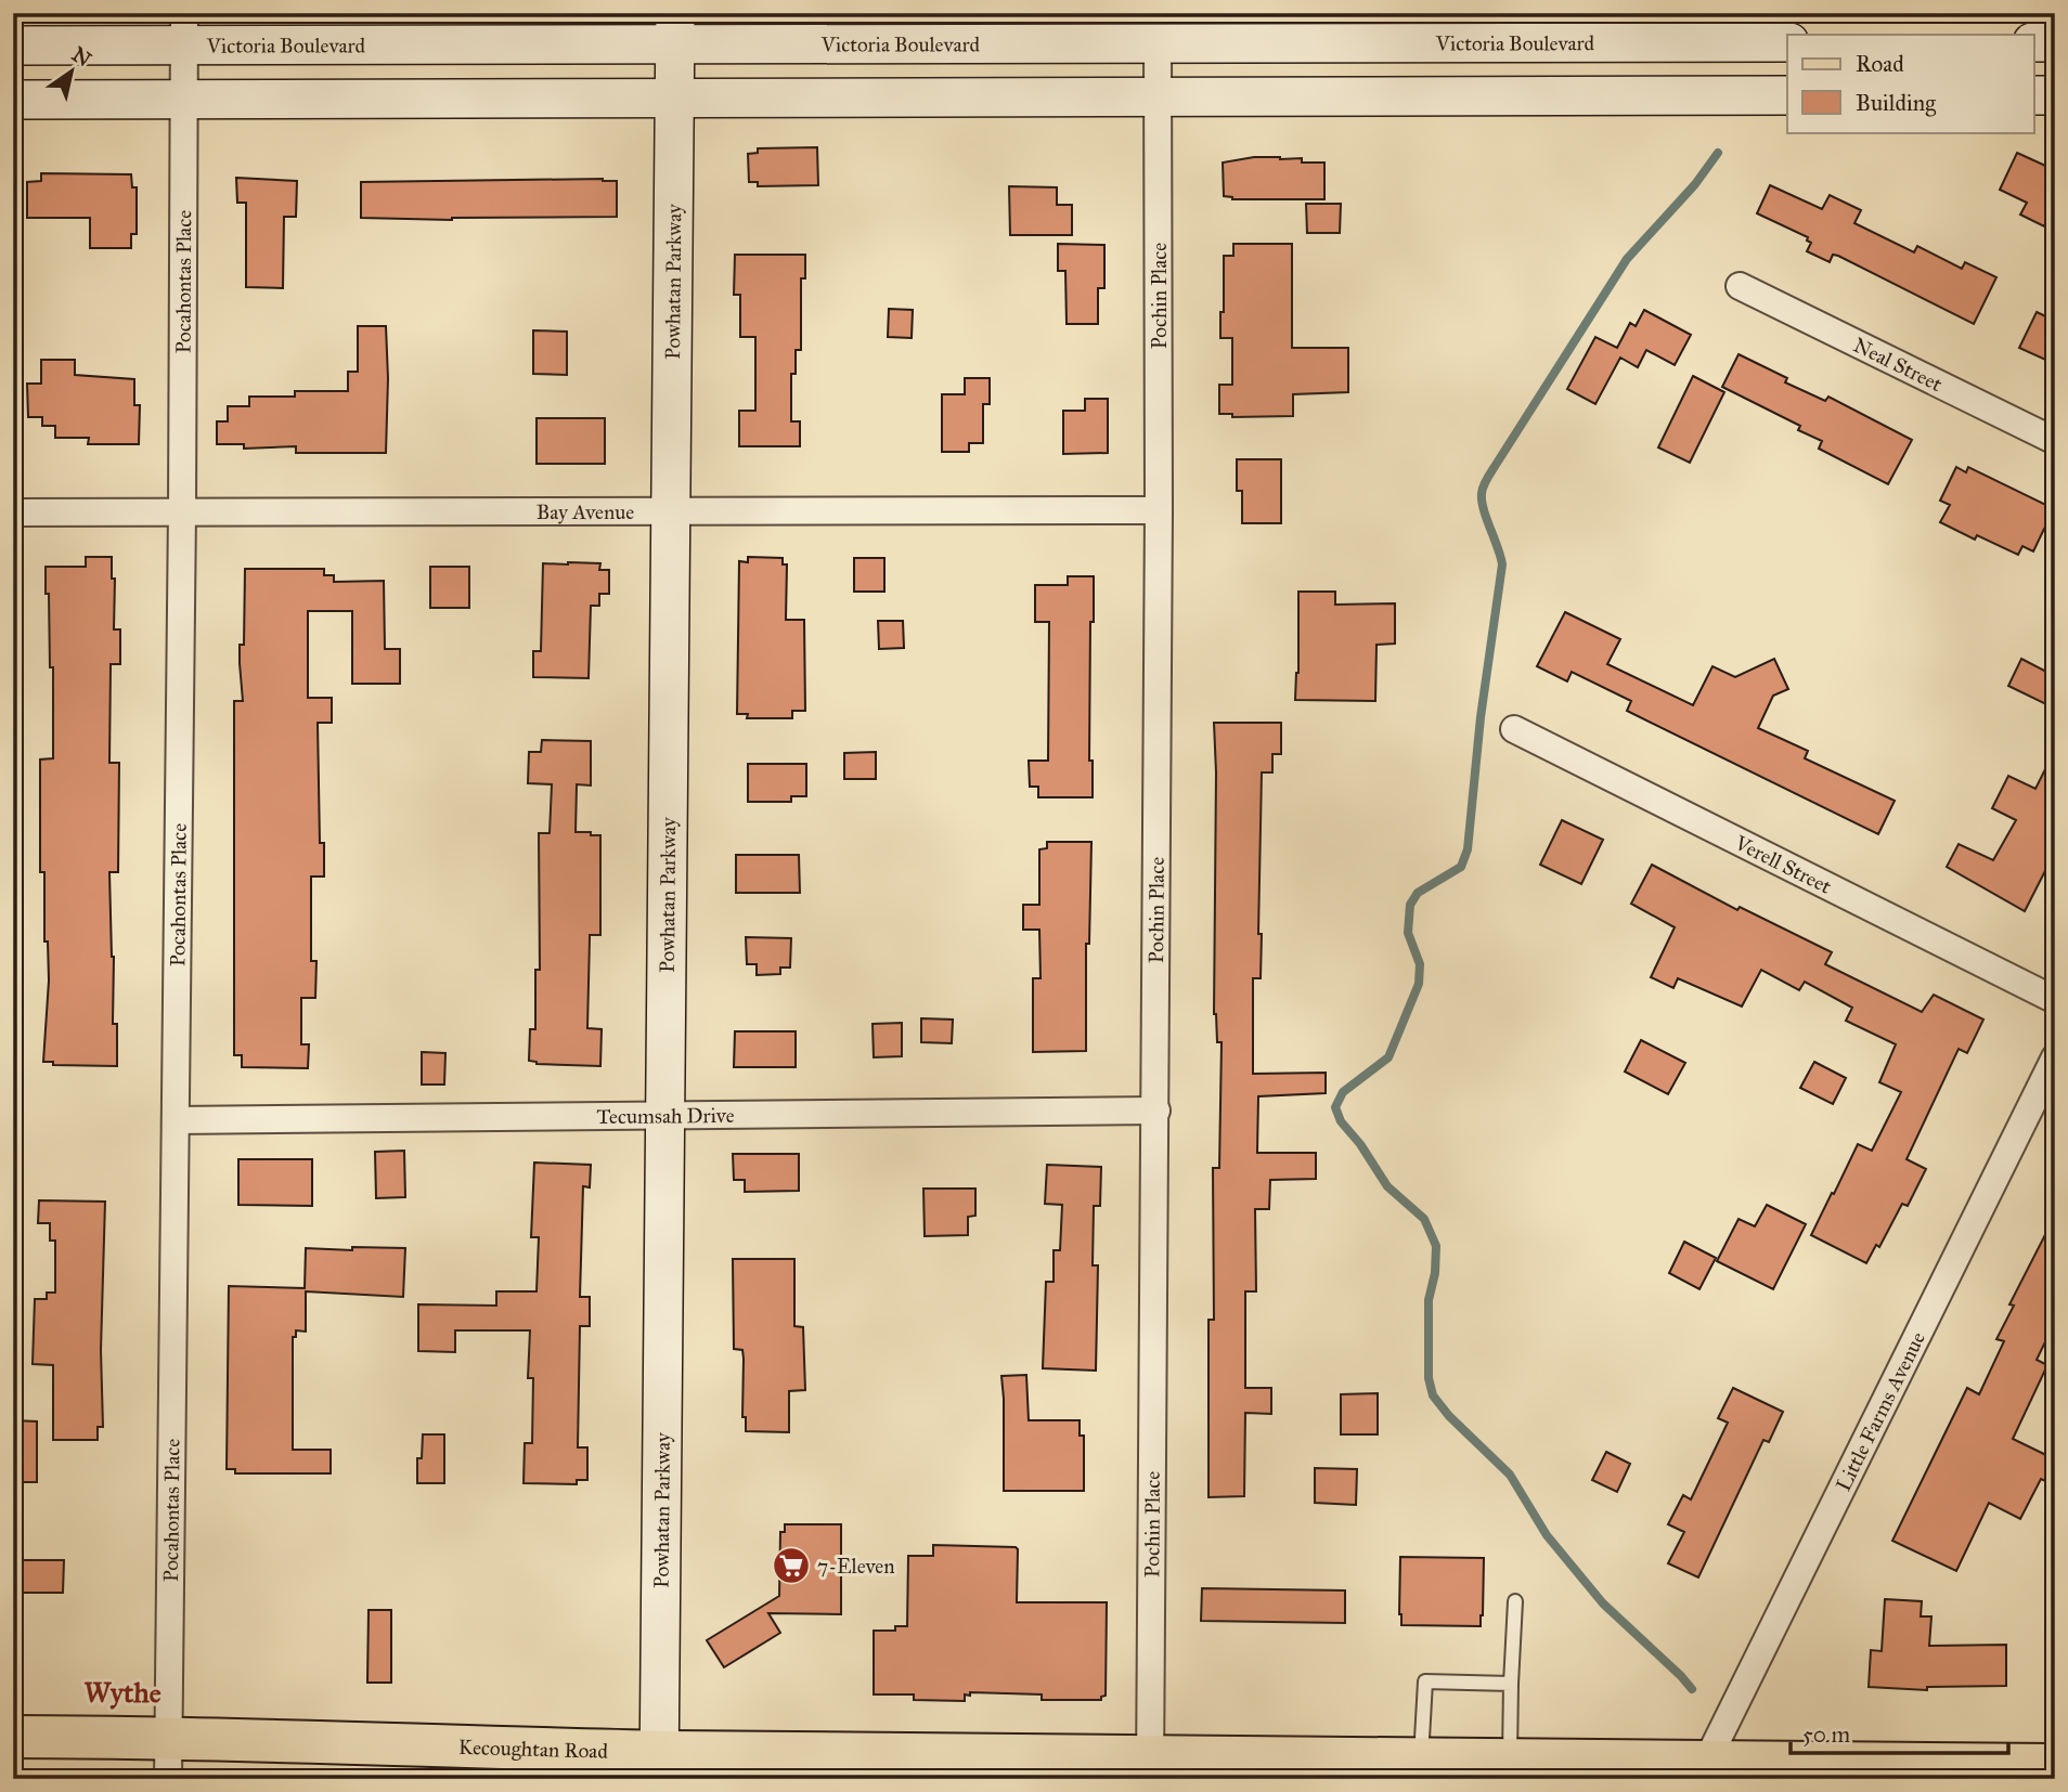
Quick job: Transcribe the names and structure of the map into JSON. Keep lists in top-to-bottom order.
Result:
{
  "streets": {
    "main road": ["Victoria Boulevard", "Powhatan Parkway", "Kecoughtan Road"],
    "street": [
      "Pocahontas Place",
      "Pochin Place",
      "Neal Street",
      "Bay Avenue",
      "Verell Street",
      "Tecumsah Drive",
      "Little Farms Avenue"
    ]
  },
  "crossings": [
    ["Victoria Boulevard", "Pocahontas Place"],
    ["Victoria Boulevard", "Powhatan Parkway"],
    ["Victoria Boulevard", "Pochin Place"],
    ["Pocahontas Place", "Bay Avenue"],
    ["Pocahontas Place", "Tecumsah Drive"],
    ["Pocahontas Place", "Kecoughtan Road"],
    ["Powhatan Parkway", "Bay Avenue"],
    ["Powhatan Parkway", "Tecumsah Drive"],
    ["Powhatan Parkway", "Kecoughtan Road"],
    ["Pochin Place", "Bay Avenue"],
    ["Pochin Place", "Tecumsah Drive"],
    ["Pochin Place", "Kecoughtan Road"],
    ["Little Farms Avenue", "Kecoughtan Road"]
  ],
  "districts": ["Wythe"],
  "places": {
    "supermarket": ["7-Eleven"]
  },
  "legend": ["Road", "Building"],
  "scale_bar": "50 m",
  "north": "top right"
}
